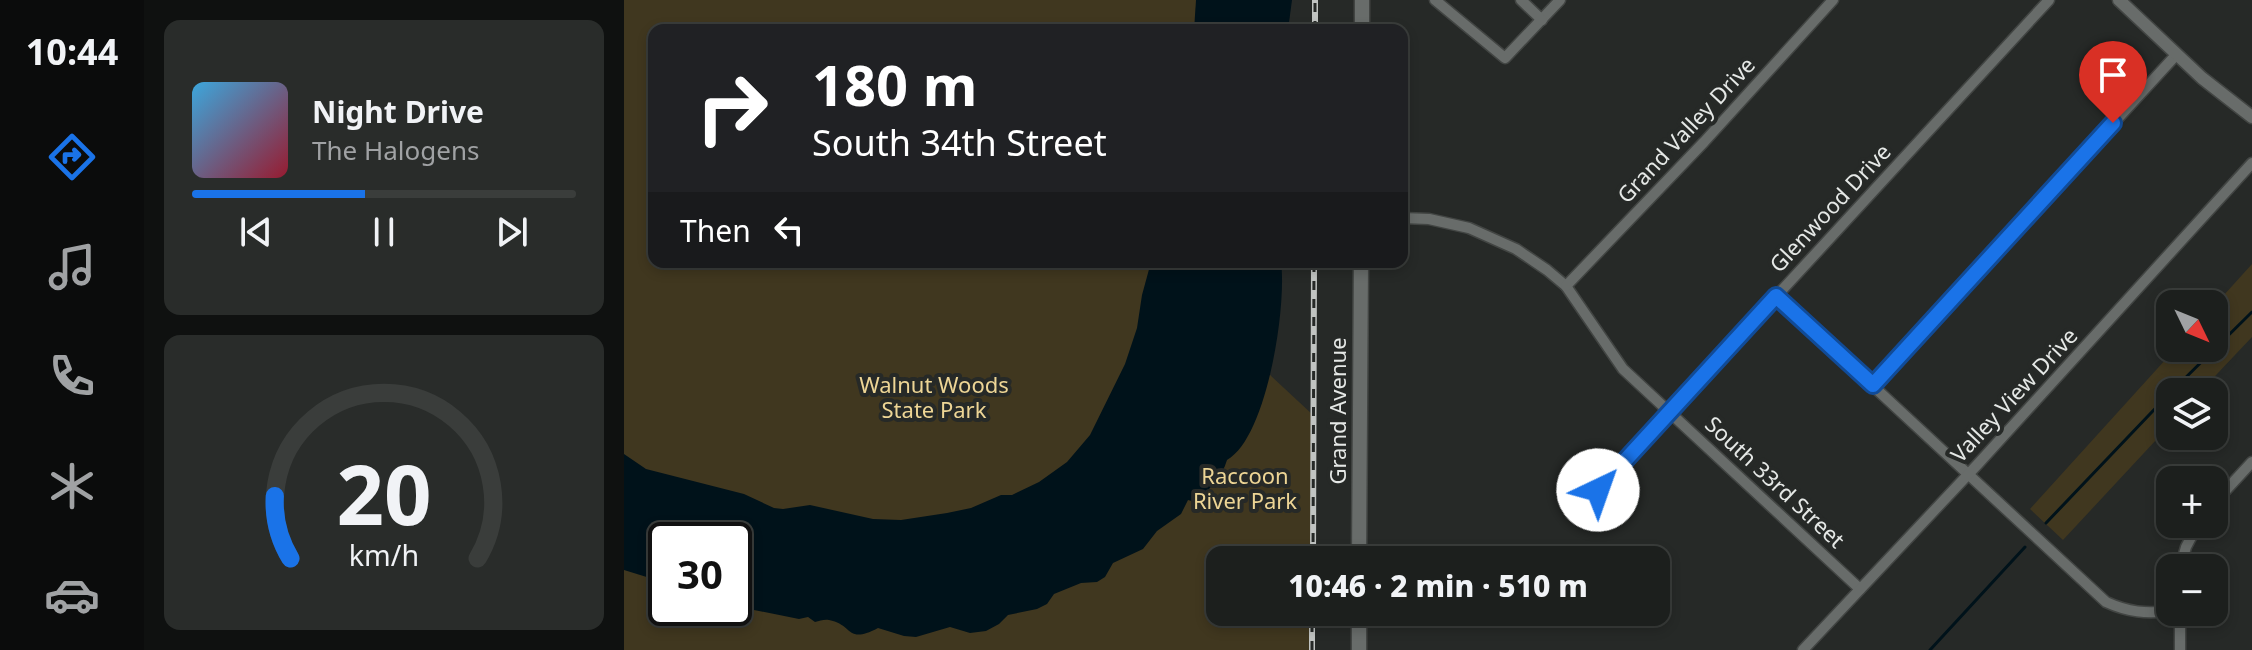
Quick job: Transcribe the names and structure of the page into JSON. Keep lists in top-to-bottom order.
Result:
{
  "streets": {
    "main road": ["Grand Avenue"],
    "street": [
      "Grand Valley Drive",
      "Glenwood Drive",
      "Valley View Drive",
      "South 33rd Street"
    ]
  },
  "crossings": [
    ["Grand Valley Drive", "South 33rd Street"],
    ["Glenwood Drive", "South 33rd Street"],
    ["Valley View Drive", "South 33rd Street"]
  ],
  "parks": ["Walnut Woods State Park", "Raccoon River Park"],
  "north": "bottom right",
  "page": {
    "tabs": "10:44",
    "turn": ["180 m", "South 34th Street"],
    "song": ["Night Drive", "The Halogens"],
    "then": "Then",
    "map_buttons": ["+", "−"],
    "limit": "30",
    "trip": "10:46 · 2 min · 510 m",
    "gauge": ["20", "km/h"]
  }
}
